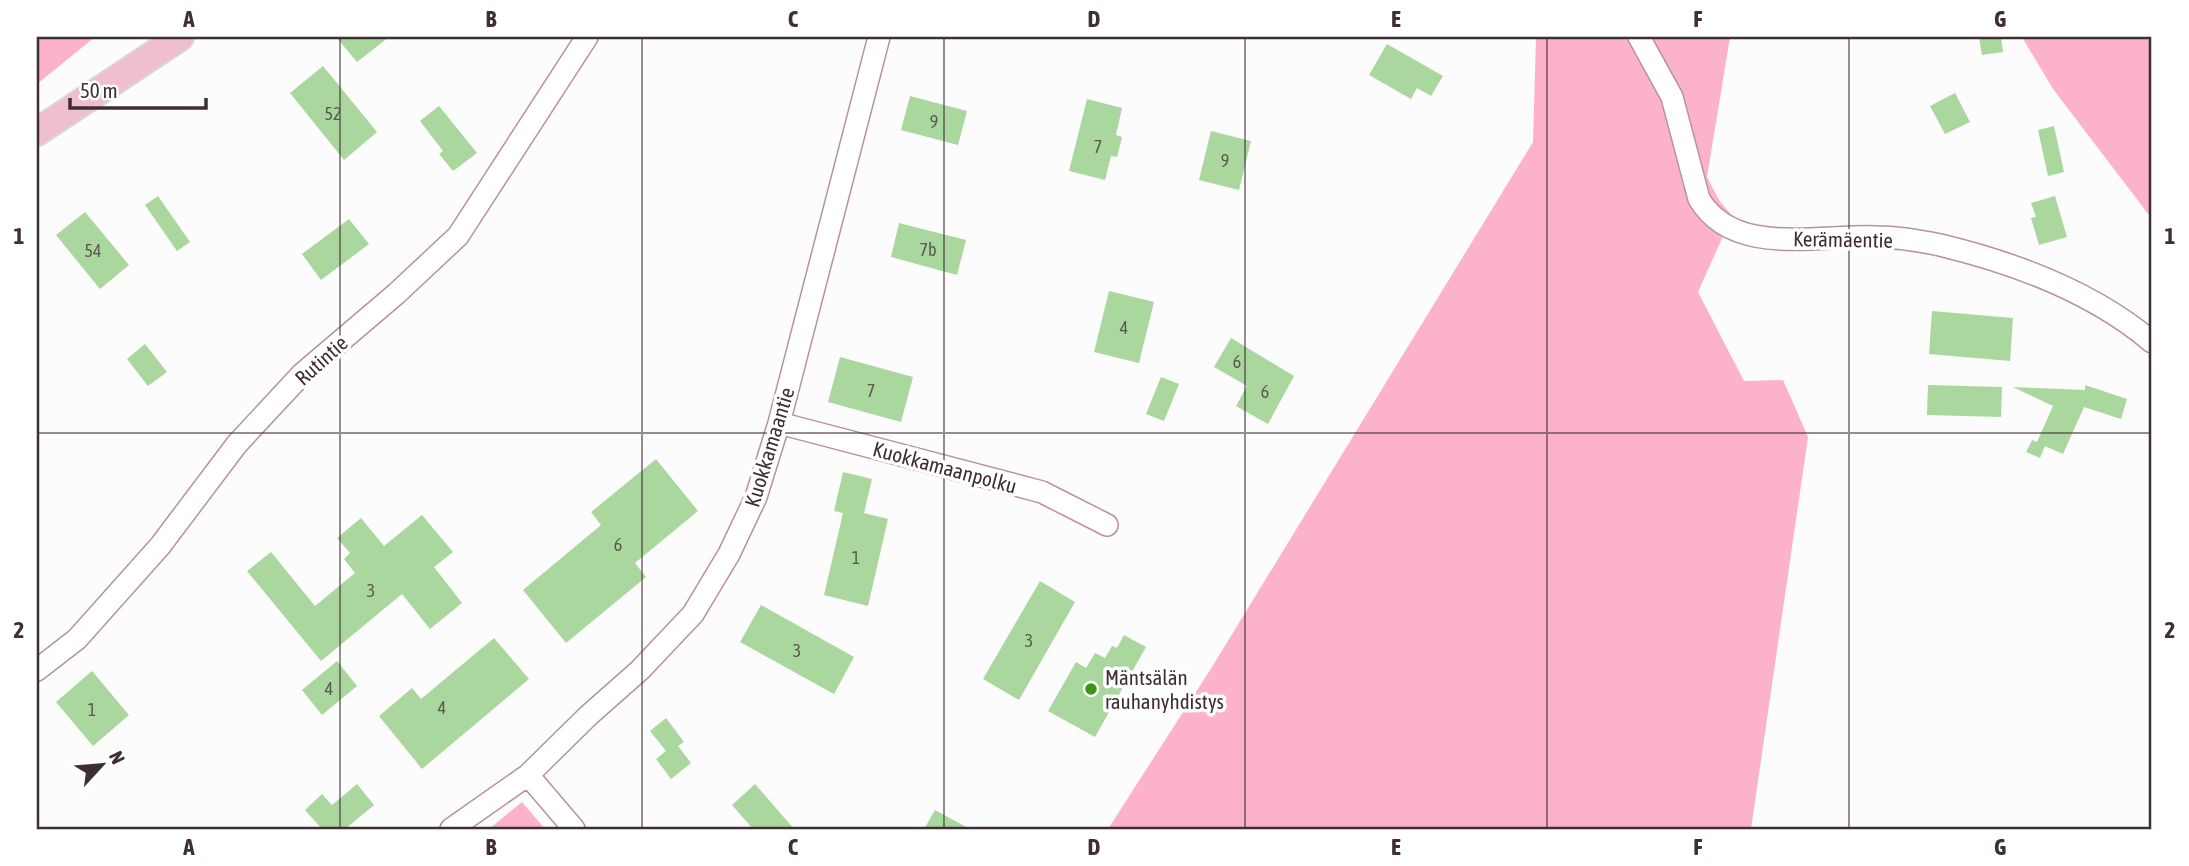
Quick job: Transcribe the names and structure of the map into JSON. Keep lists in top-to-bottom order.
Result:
{
  "streets": {
    "street": [
      "Kerämäentie",
      "Rutintie",
      "Kuokkamaantie",
      "Kuokkamaanpolku"
    ]
  },
  "crossings": [
    ["Kuokkamaantie", "Kuokkamaanpolku"]
  ],
  "places": ["Mäntsälän rauhanyhdistys"],
  "house_numbers": [
    "52",
    "9",
    "7",
    "9",
    "7b",
    "54",
    "4",
    "6",
    "7",
    "6",
    "6",
    "1",
    "3",
    "3",
    "3",
    "4",
    "4",
    "1"
  ],
  "scale_bar": "50 m",
  "north": "top right",
  "grid": {
    "columns": [
      "A",
      "B",
      "C",
      "D",
      "E",
      "F",
      "G"
    ],
    "rows": ["1", "2"]
  }
}
